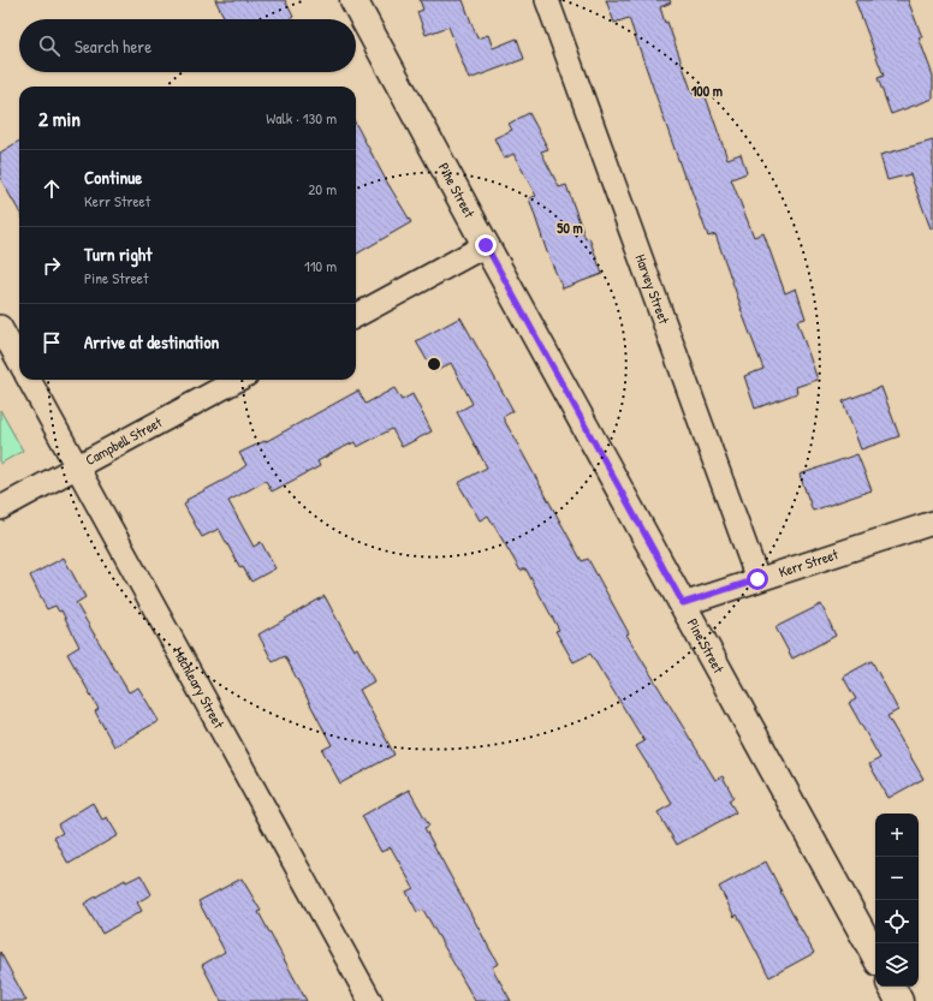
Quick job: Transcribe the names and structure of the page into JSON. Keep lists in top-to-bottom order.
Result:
{
  "streets": {
    "street": [
      "Pine Street",
      "Harvey Street",
      "Campbell Street",
      "Kerr Street",
      "Machleary Street"
    ]
  },
  "crossings": [
    ["Pine Street", "Kerr Street"],
    ["Harvey Street", "Kerr Street"],
    ["Campbell Street", "Machleary Street"]
  ],
  "page": {
    "search": "Search here",
    "heading": ["2 min", "Walk · 130 m"],
    "list": [
      ["Continue", "Kerr Street", "20 m"],
      ["Turn right", "Pine Street", "110 m"],
      "Arrive at destination"
    ],
    "map_buttons": ["+", "−"]
  },
  "rings": ["100 m", "50 m"]
}
